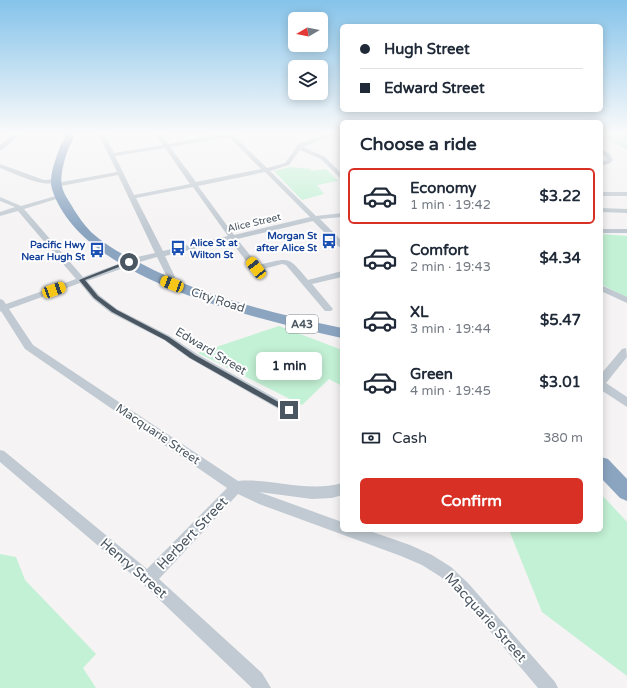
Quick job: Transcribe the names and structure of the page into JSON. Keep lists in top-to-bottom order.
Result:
{
  "streets": {
    "highway": ["City Road", "A43"],
    "street": [
      "Alice Street",
      "Edward Street",
      "Macquarie Street",
      "Herbert Street",
      "Henry Street"
    ]
  },
  "crossings": [
    ["Alice Street", "City Road"],
    ["Alice Street", "Edward Street"],
    ["Alice Street", "Macquarie Street"],
    ["Macquarie Street", "Herbert Street"],
    ["Herbert Street", "Henry Street"]
  ],
  "places": {
    "bus stop": ["Morgan St after Alice St", "Alice St at Wilton St", "Pacific Hwy Near Hugh St"]
  },
  "north": "left",
  "page": {
    "banner": ["Hugh Street", "Edward Street"],
    "heading": "Choose a ride",
    "list": [
      {
        "name": "Economy",
        "note": "1 min · 19:42",
        "value": "$3.22"
      },
      {
        "name": "Comfort",
        "note": "2 min · 19:43",
        "value": "$4.34"
      },
      {
        "name": "XL",
        "note": "3 min · 19:44",
        "value": "$5.47"
      },
      {
        "name": "Green",
        "note": "4 min · 19:45",
        "value": "$3.01"
      }
    ],
    "bubble": "1 min",
    "pay": ["Cash", "380 m"],
    "buttons": "Confirm"
  }
}
